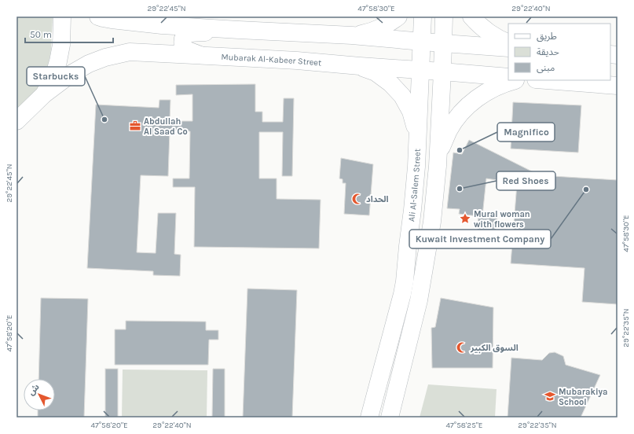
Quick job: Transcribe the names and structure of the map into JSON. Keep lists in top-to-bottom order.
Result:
{
  "streets": {
    "main road": ["Mubarak Al-Kabeer Street", "Ali Al-Salem Street"]
  },
  "crossings": [
    ["Mubarak Al-Kabeer Street", "Ali Al-Salem Street"]
  ],
  "places": {
    "other": [
      "Starbucks",
      "Magnifico",
      "Red Shoes",
      "Kuwait Investment Company"
    ],
    "office": ["Abdullah Al Saad Co"],
    "mosque": ["الحداد", "السوق الكبير"],
    "place": ["Mural woman with flowers"],
    "school or university": ["Mubarakiya School"]
  },
  "legend": ["طريق", "حديقة", "مبنى"],
  "scale_bar": "50 m",
  "north": "top left",
  "coordinates": [
    "29°22'45\"N",
    "47°58'30\"E",
    "29°22'40\"N",
    "29°22'35\"N",
    "47°58'20\"E",
    "47°58'25\"E"
  ]
}
